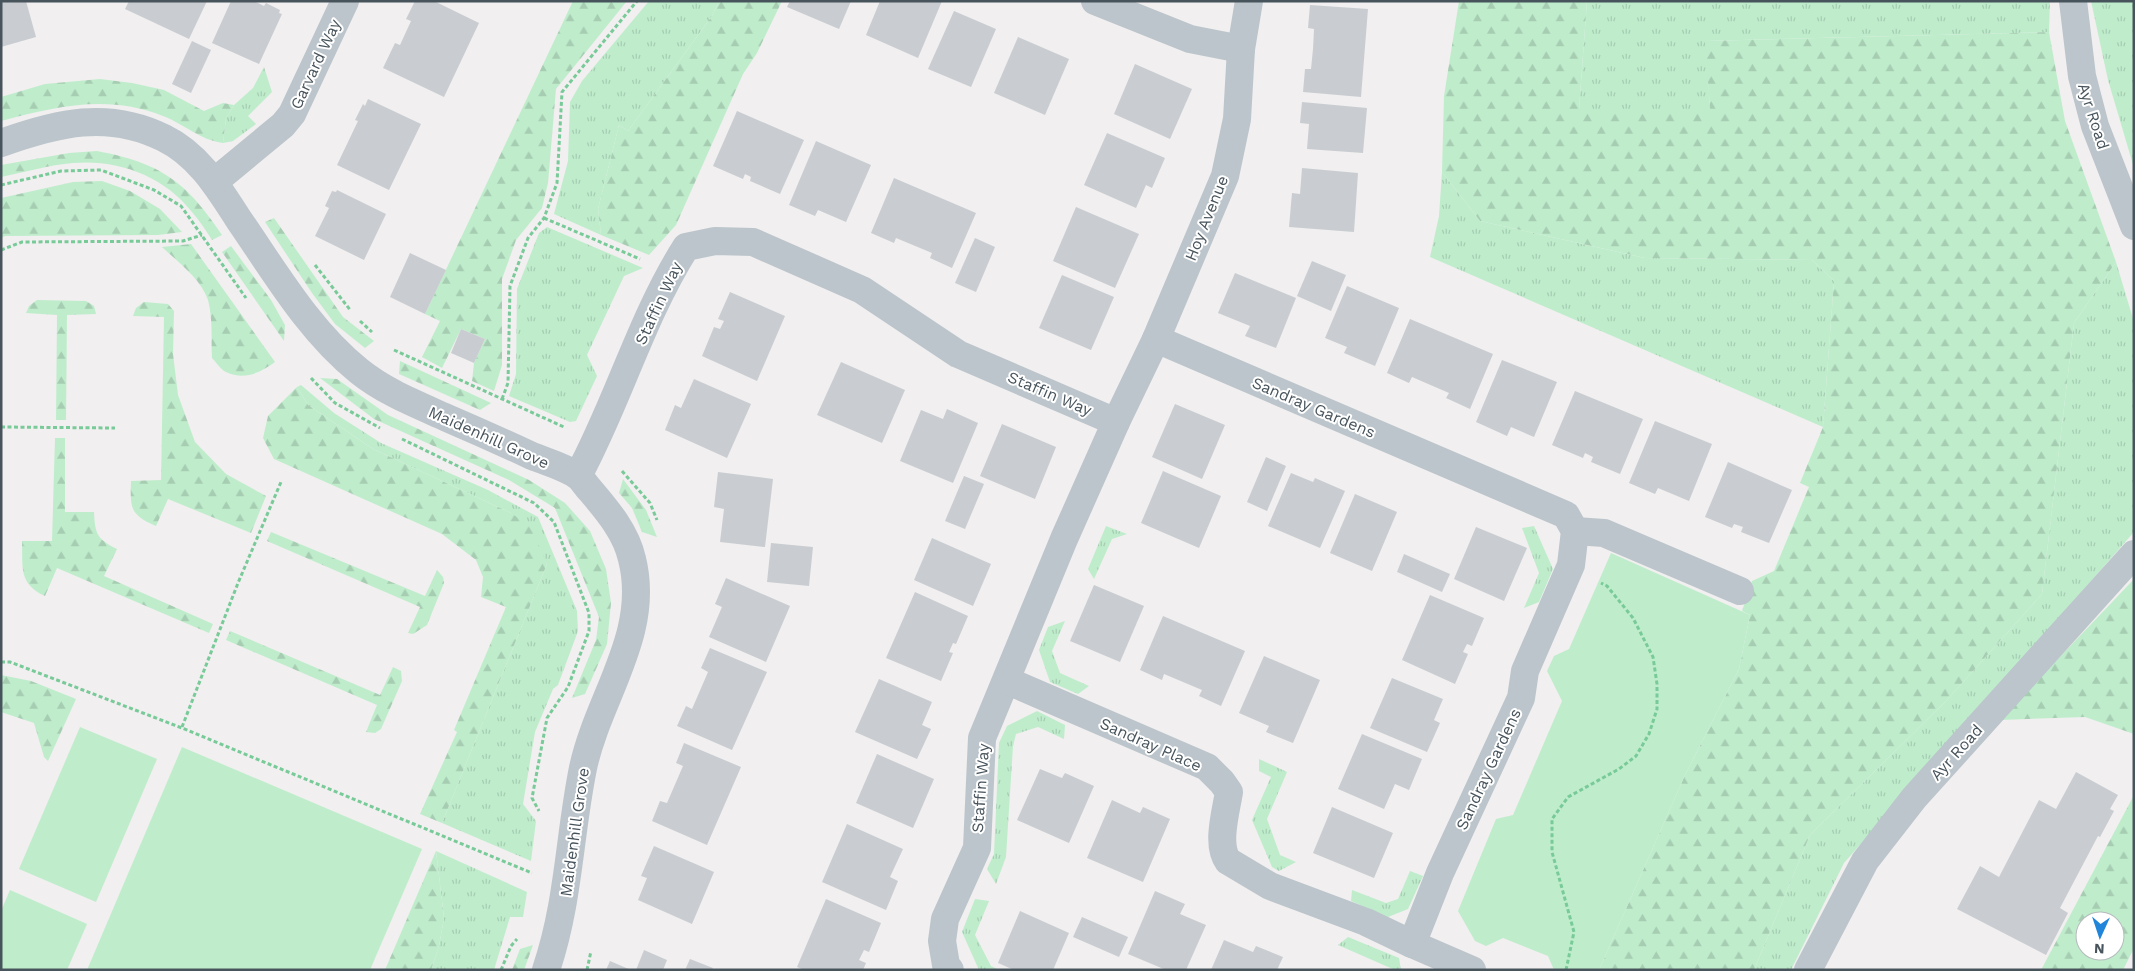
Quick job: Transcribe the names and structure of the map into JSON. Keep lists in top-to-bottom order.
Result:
{
  "streets": {
    "street": [
      "Garvard Way",
      "Ayr Road",
      "Hoy Avenue",
      "Staffin Way",
      "Sandray Gardens",
      "Maidenhill Grove",
      "Sandray Place"
    ]
  },
  "crossings": [
    ["Garvard Way", "Maidenhill Grove"],
    ["Hoy Avenue", "Staffin Way"],
    ["Hoy Avenue", "Sandray Gardens"],
    ["Staffin Way", "Maidenhill Grove"],
    ["Staffin Way", "Sandray Place"],
    ["Sandray Gardens", "Sandray Place"]
  ],
  "north": "bottom"
}
